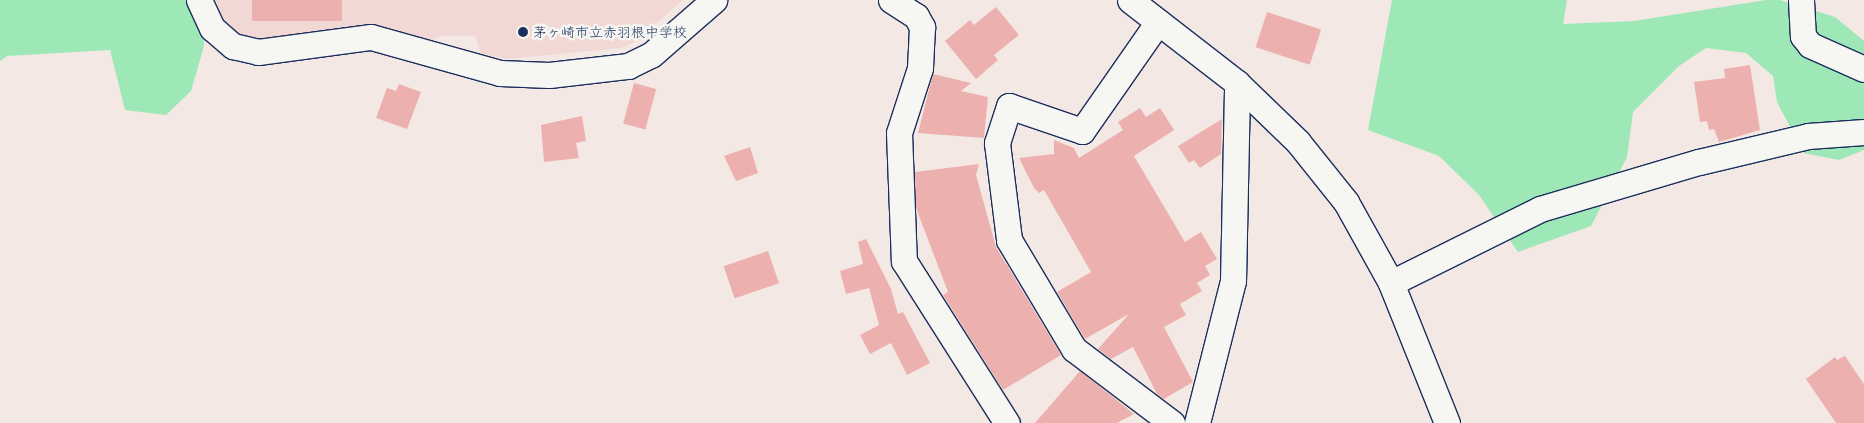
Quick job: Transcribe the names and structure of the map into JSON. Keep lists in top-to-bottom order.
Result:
{
  "places": ["茅ヶ崎市立赤羽根中学校"]
}
